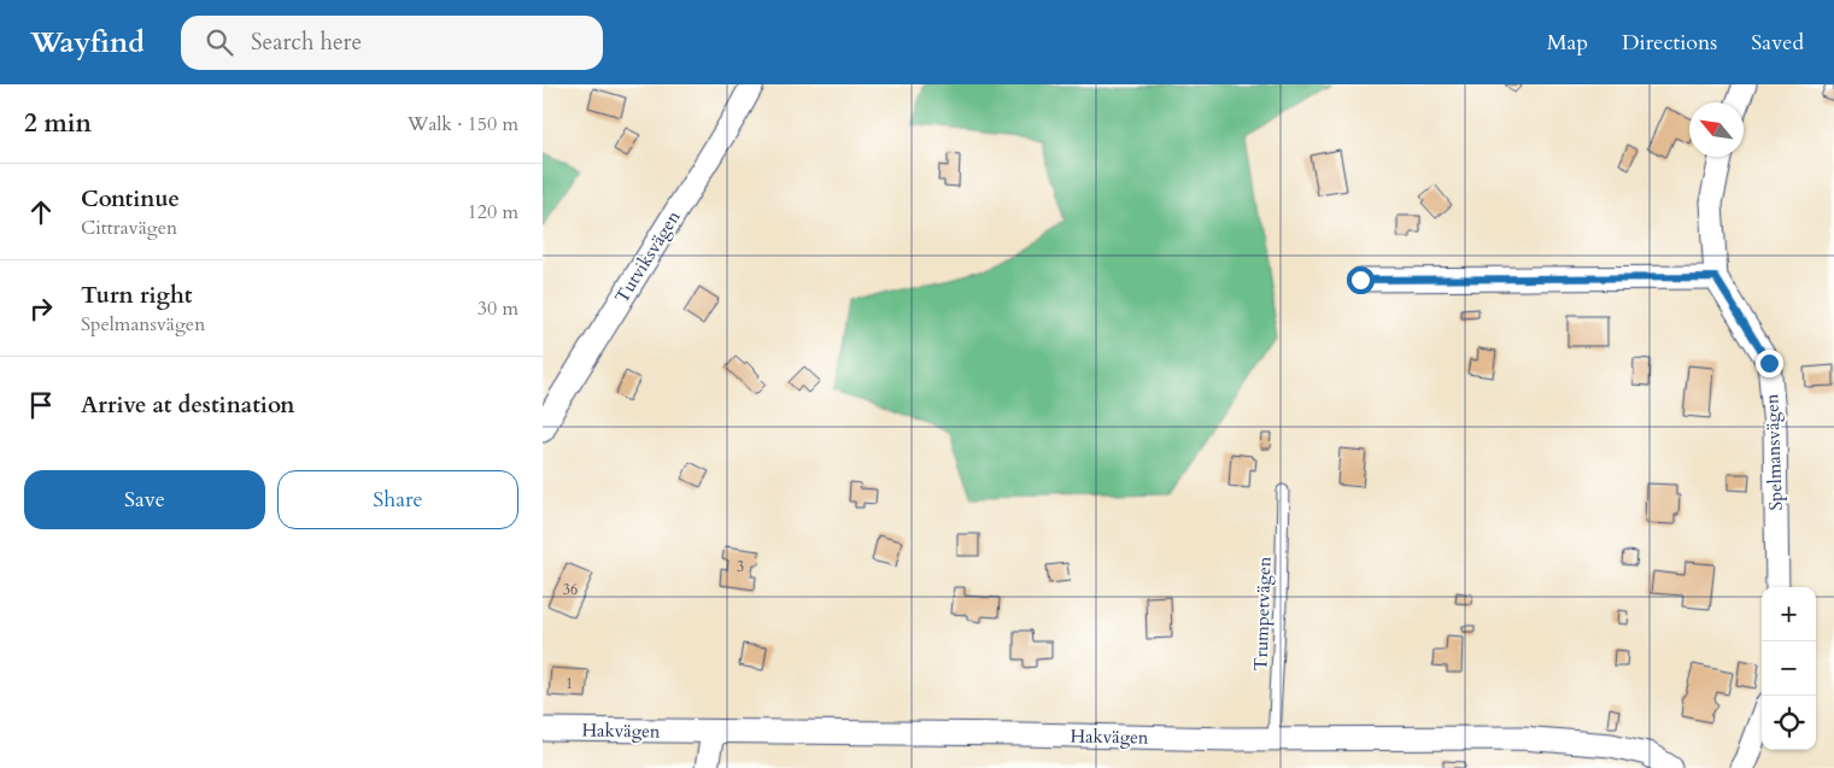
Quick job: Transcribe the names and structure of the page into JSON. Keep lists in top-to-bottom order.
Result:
{
  "streets": {
    "street": ["Tutviksvägen", "Spelmansvägen", "Hakvägen"],
    "lane": ["Trumpetvägen"]
  },
  "crossings": [
    ["Trumpetvägen", "Hakvägen"]
  ],
  "house_numbers": ["3", "36", "1"],
  "north": "top left",
  "page": {
    "header": "Wayfind",
    "search": "Search here",
    "nav": ["Map", "Directions", "Saved"],
    "heading": ["2 min", "Walk · 150 m"],
    "list": [
      ["Continue", "Cittravägen", "120 m"],
      ["Turn right", "Spelmansvägen", "30 m"],
      "Arrive at destination"
    ],
    "buttons": ["Save", "Share"],
    "map_buttons": ["+", "−"]
  }
}
